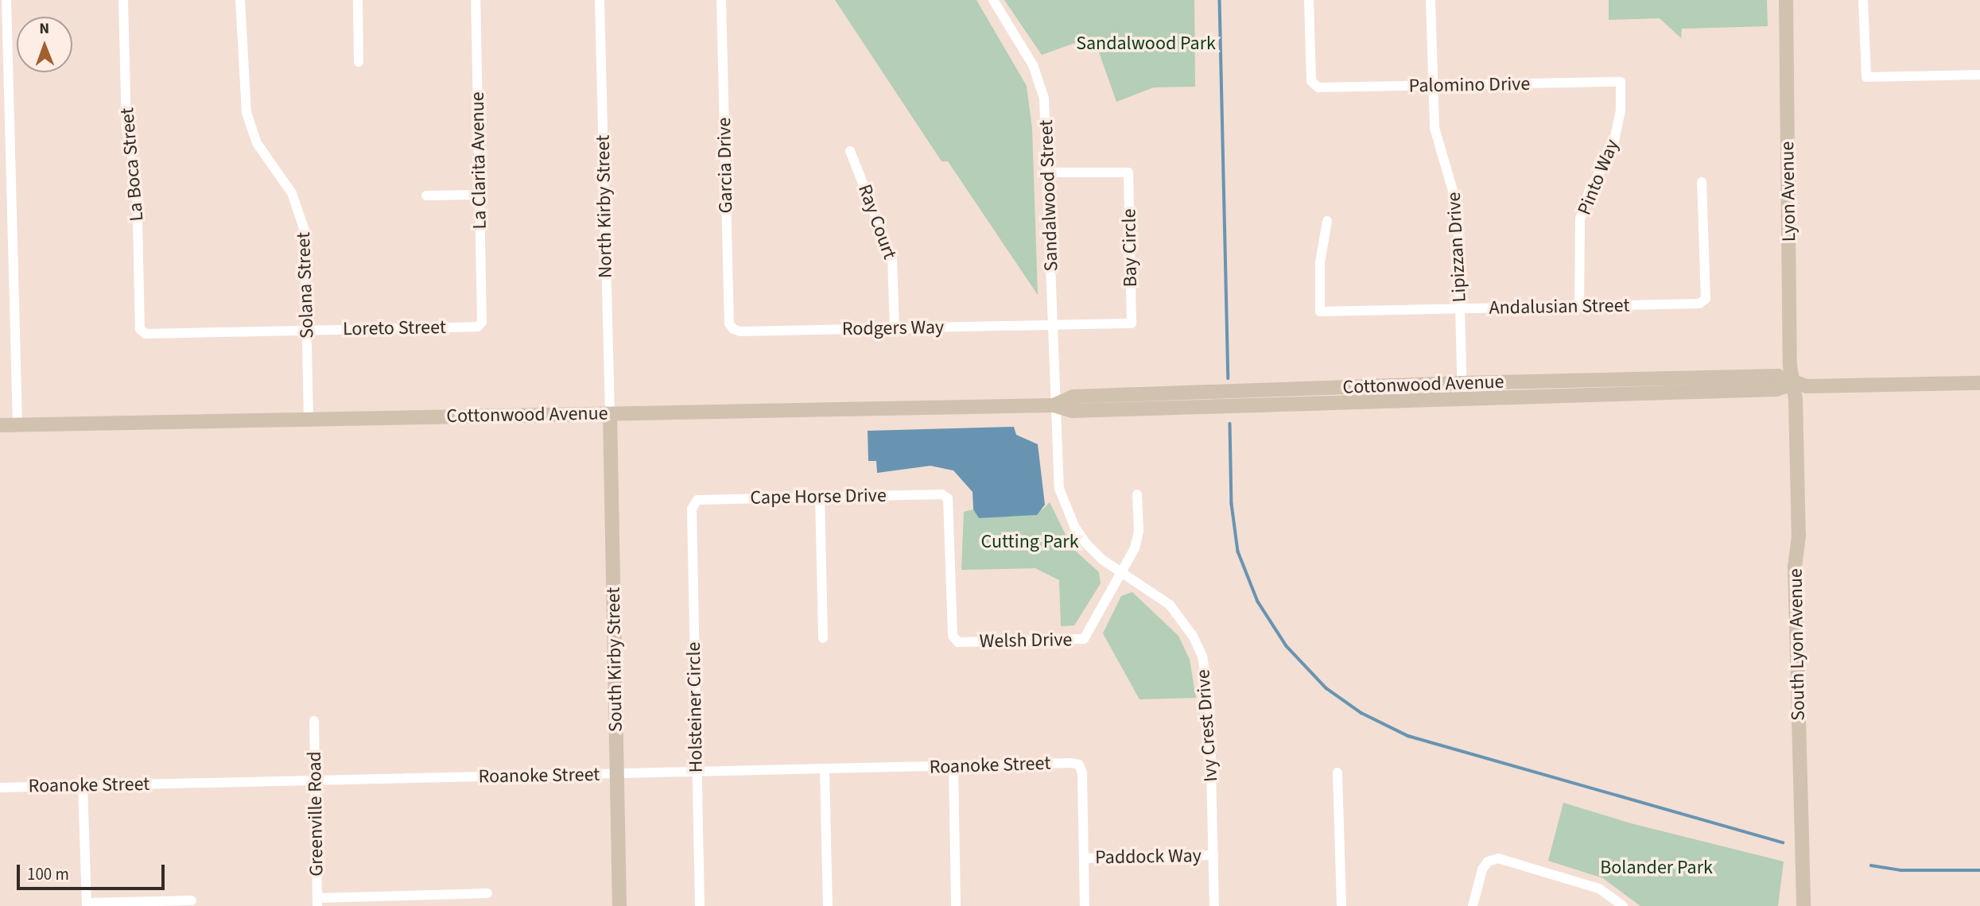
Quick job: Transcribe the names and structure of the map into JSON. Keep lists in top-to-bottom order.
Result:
{
  "streets": {
    "main road": [
      "Lyon Avenue",
      "Cottonwood Avenue",
      "South Lyon Avenue",
      "South Kirby Street"
    ],
    "street": [
      "Palomino Drive",
      "La Clarita Avenue",
      "La Boca Street",
      "Garcia Drive",
      "Pinto Way",
      "Sandalwood Street",
      "North Kirby Street",
      "Ray Court",
      "Lipizzan Drive",
      "Bay Circle",
      "Solana Street",
      "Andalusian Street",
      "Loreto Street",
      "Rodgers Way",
      "Cape Horse Drive",
      "Welsh Drive",
      "Holsteiner Circle",
      "Ivy Crest Drive",
      "Roanoke Street",
      "Greenville Road",
      "Paddock Way"
    ]
  },
  "crossings": [
    ["Palomino Drive", "Pinto Way"],
    ["Palomino Drive", "Lipizzan Drive"],
    ["La Clarita Avenue", "Loreto Street"],
    ["La Boca Street", "Loreto Street"],
    ["Garcia Drive", "Rodgers Way"],
    ["Pinto Way", "Andalusian Street"],
    ["Lyon Avenue", "Cottonwood Avenue"],
    ["Lyon Avenue", "South Lyon Avenue"],
    ["Sandalwood Street", "Bay Circle"],
    ["Sandalwood Street", "Rodgers Way"],
    ["Sandalwood Street", "Cottonwood Avenue"],
    ["Sandalwood Street", "Ivy Crest Drive"],
    ["North Kirby Street", "Cottonwood Avenue"],
    ["North Kirby Street", "South Kirby Street"],
    ["Ray Court", "Rodgers Way"],
    ["Lipizzan Drive", "Andalusian Street"],
    ["Lipizzan Drive", "Cottonwood Avenue"],
    ["Bay Circle", "Rodgers Way"],
    ["Solana Street", "Loreto Street"],
    ["Solana Street", "Cottonwood Avenue"],
    ["Cottonwood Avenue", "South Lyon Avenue"],
    ["Cottonwood Avenue", "South Kirby Street"],
    ["Cottonwood Avenue", "Ivy Crest Drive"],
    ["Cape Horse Drive", "Welsh Drive"],
    ["Cape Horse Drive", "Holsteiner Circle"],
    ["Welsh Drive", "Ivy Crest Drive"],
    ["South Kirby Street", "Roanoke Street"],
    ["Holsteiner Circle", "Roanoke Street"],
    ["Ivy Crest Drive", "Paddock Way"],
    ["Roanoke Street", "Greenville Road"],
    ["Roanoke Street", "Paddock Way"]
  ],
  "parks": ["Sandalwood Park", "Cutting Park", "Bolander Park"],
  "scale_bar": "100 m",
  "north": "top"
}
